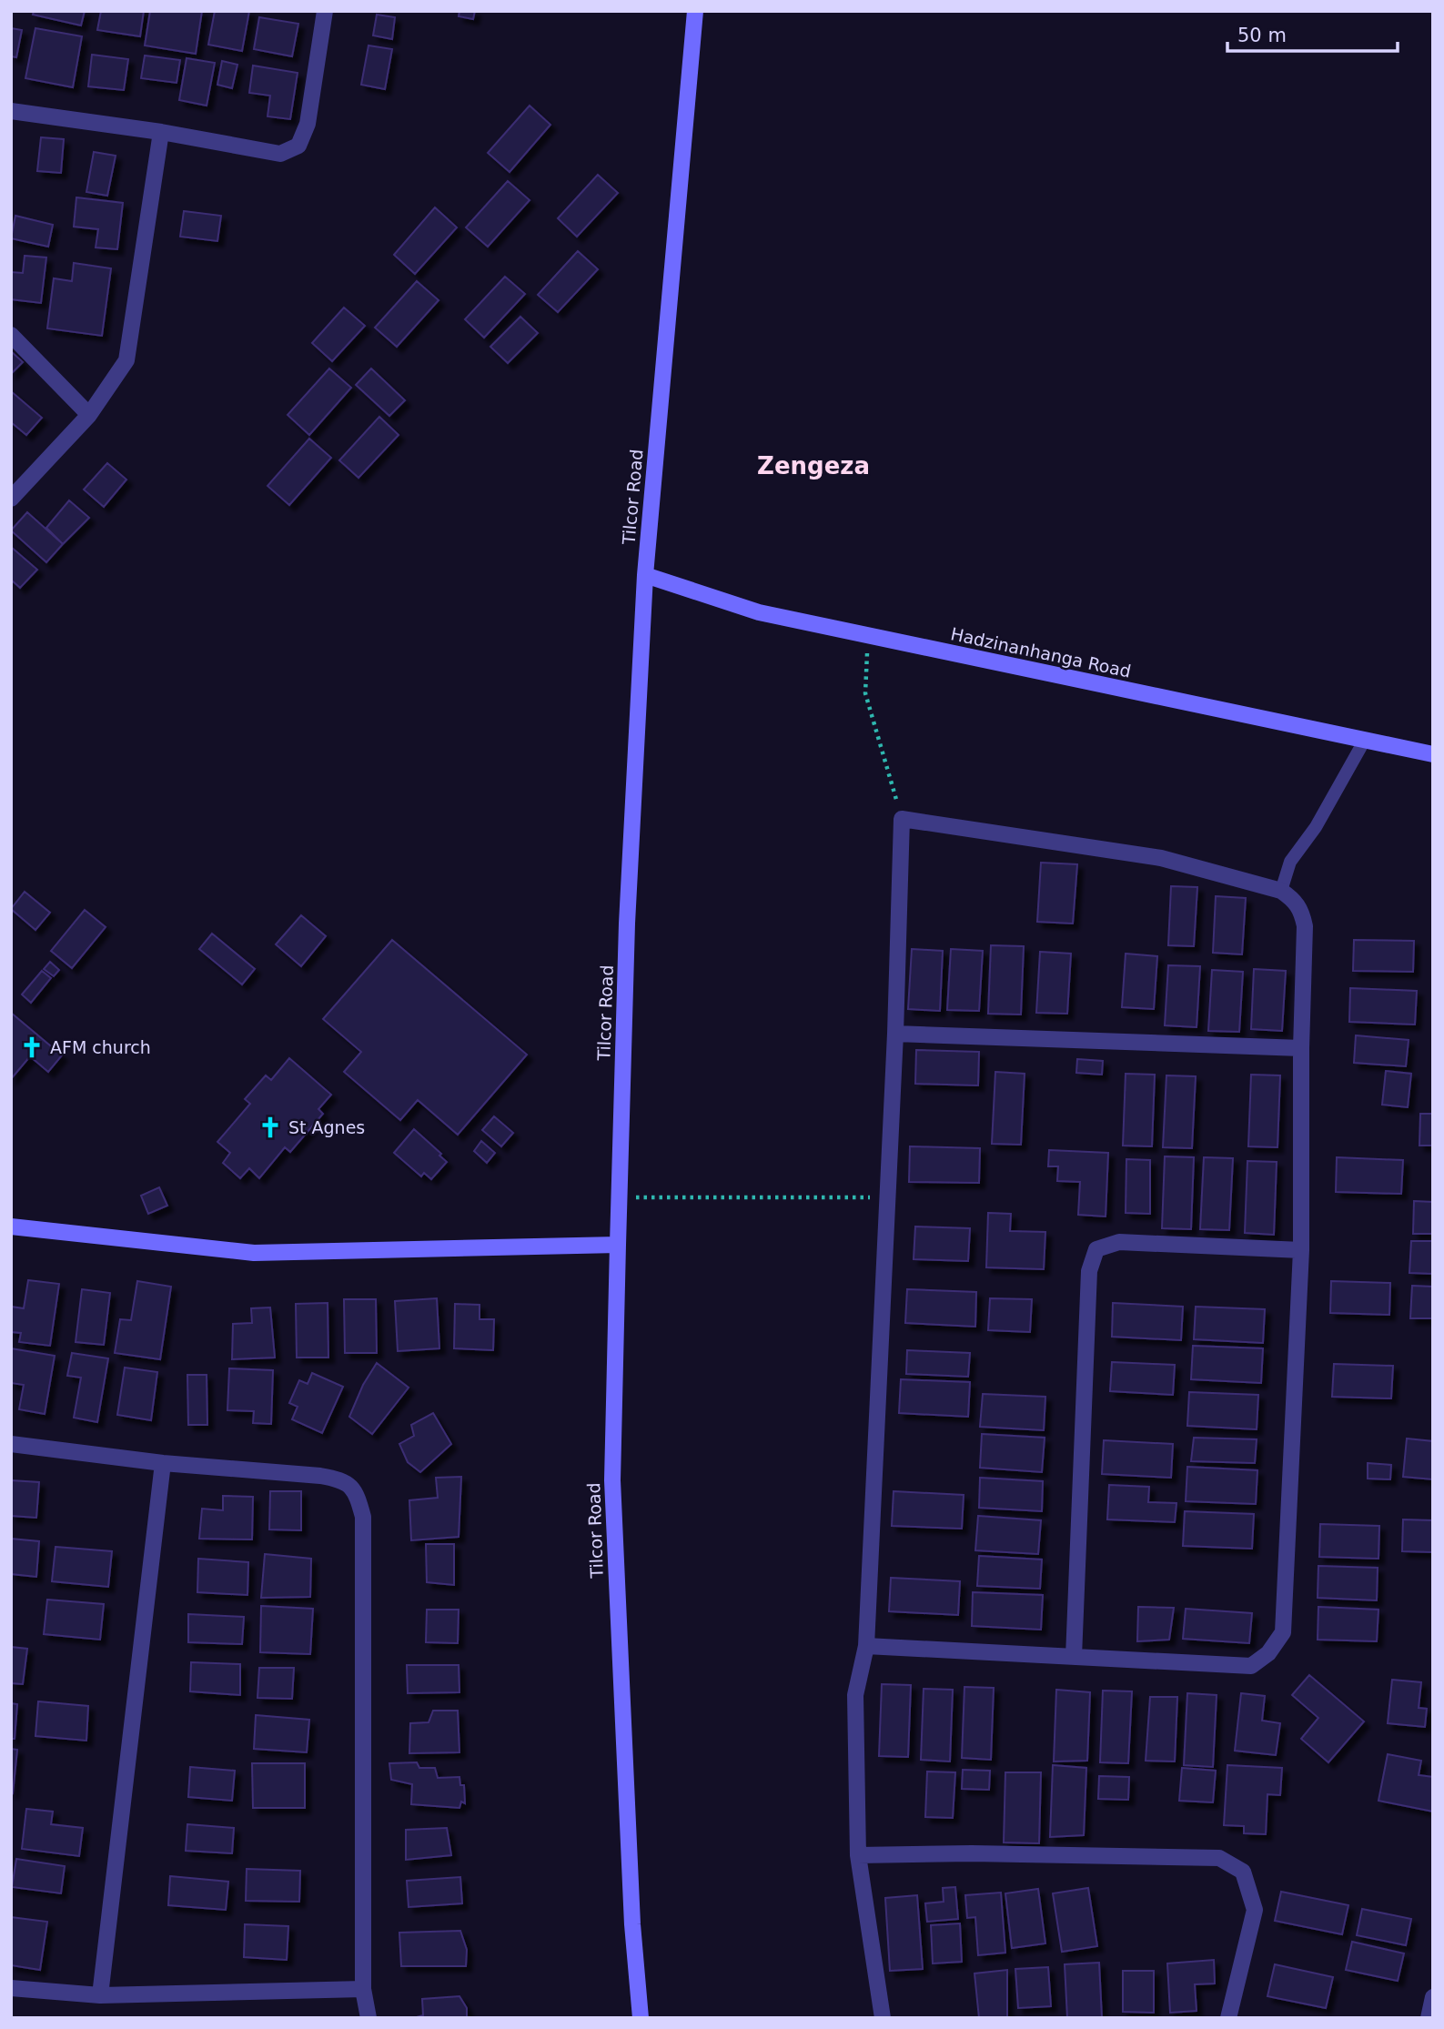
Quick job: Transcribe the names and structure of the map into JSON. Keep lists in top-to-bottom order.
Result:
{
  "streets": {
    "street": ["Tilcor Road", "Hadzinanhanga Road"]
  },
  "crossings": [
    ["Tilcor Road", "Hadzinanhanga Road"]
  ],
  "districts": ["Zengeza"],
  "places": {
    "church": ["AFM church", "St Agnes"]
  },
  "scale_bar": "50 m"
}
